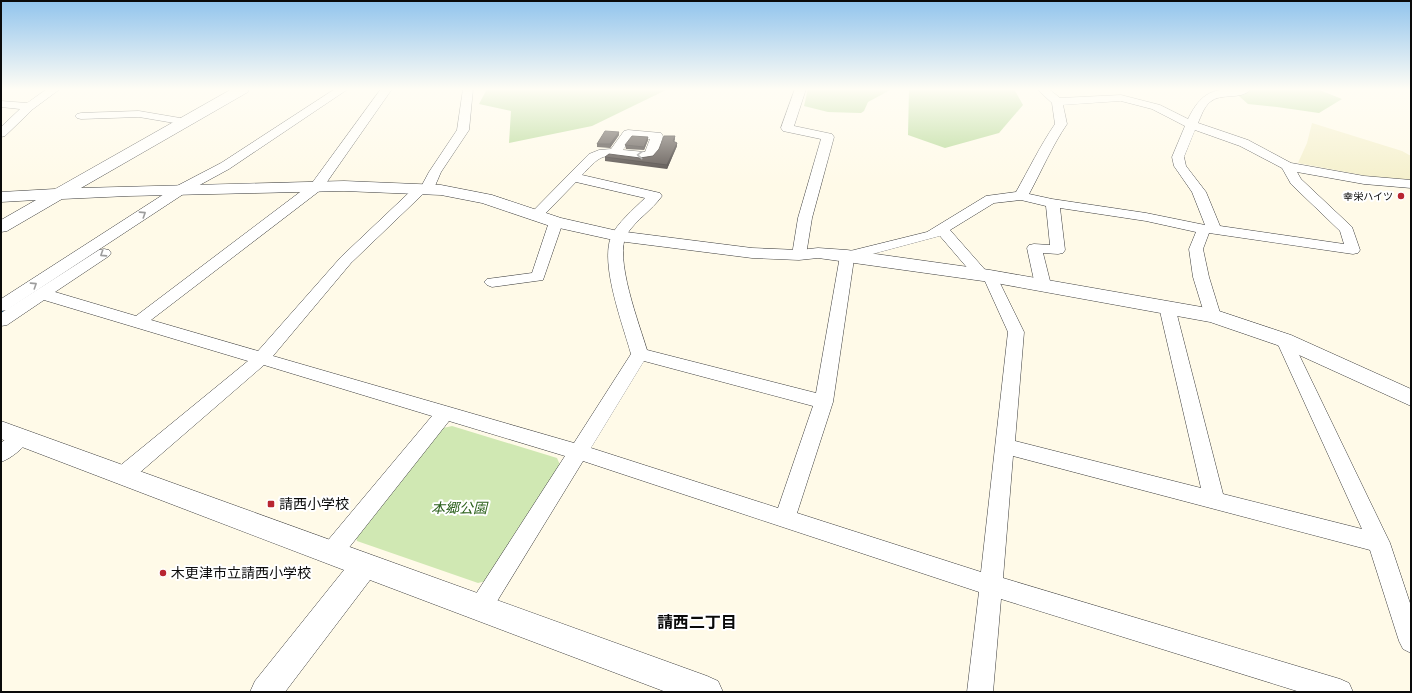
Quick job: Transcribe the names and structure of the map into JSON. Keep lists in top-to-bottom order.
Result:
{
  "districts": ["請西二丁目"],
  "parks": ["本郷公園"],
  "places": {
    "other": ["幸栄ハイツ", "木更津市立請西小学校"],
    "transit": ["請西小学校"]
  }
}
